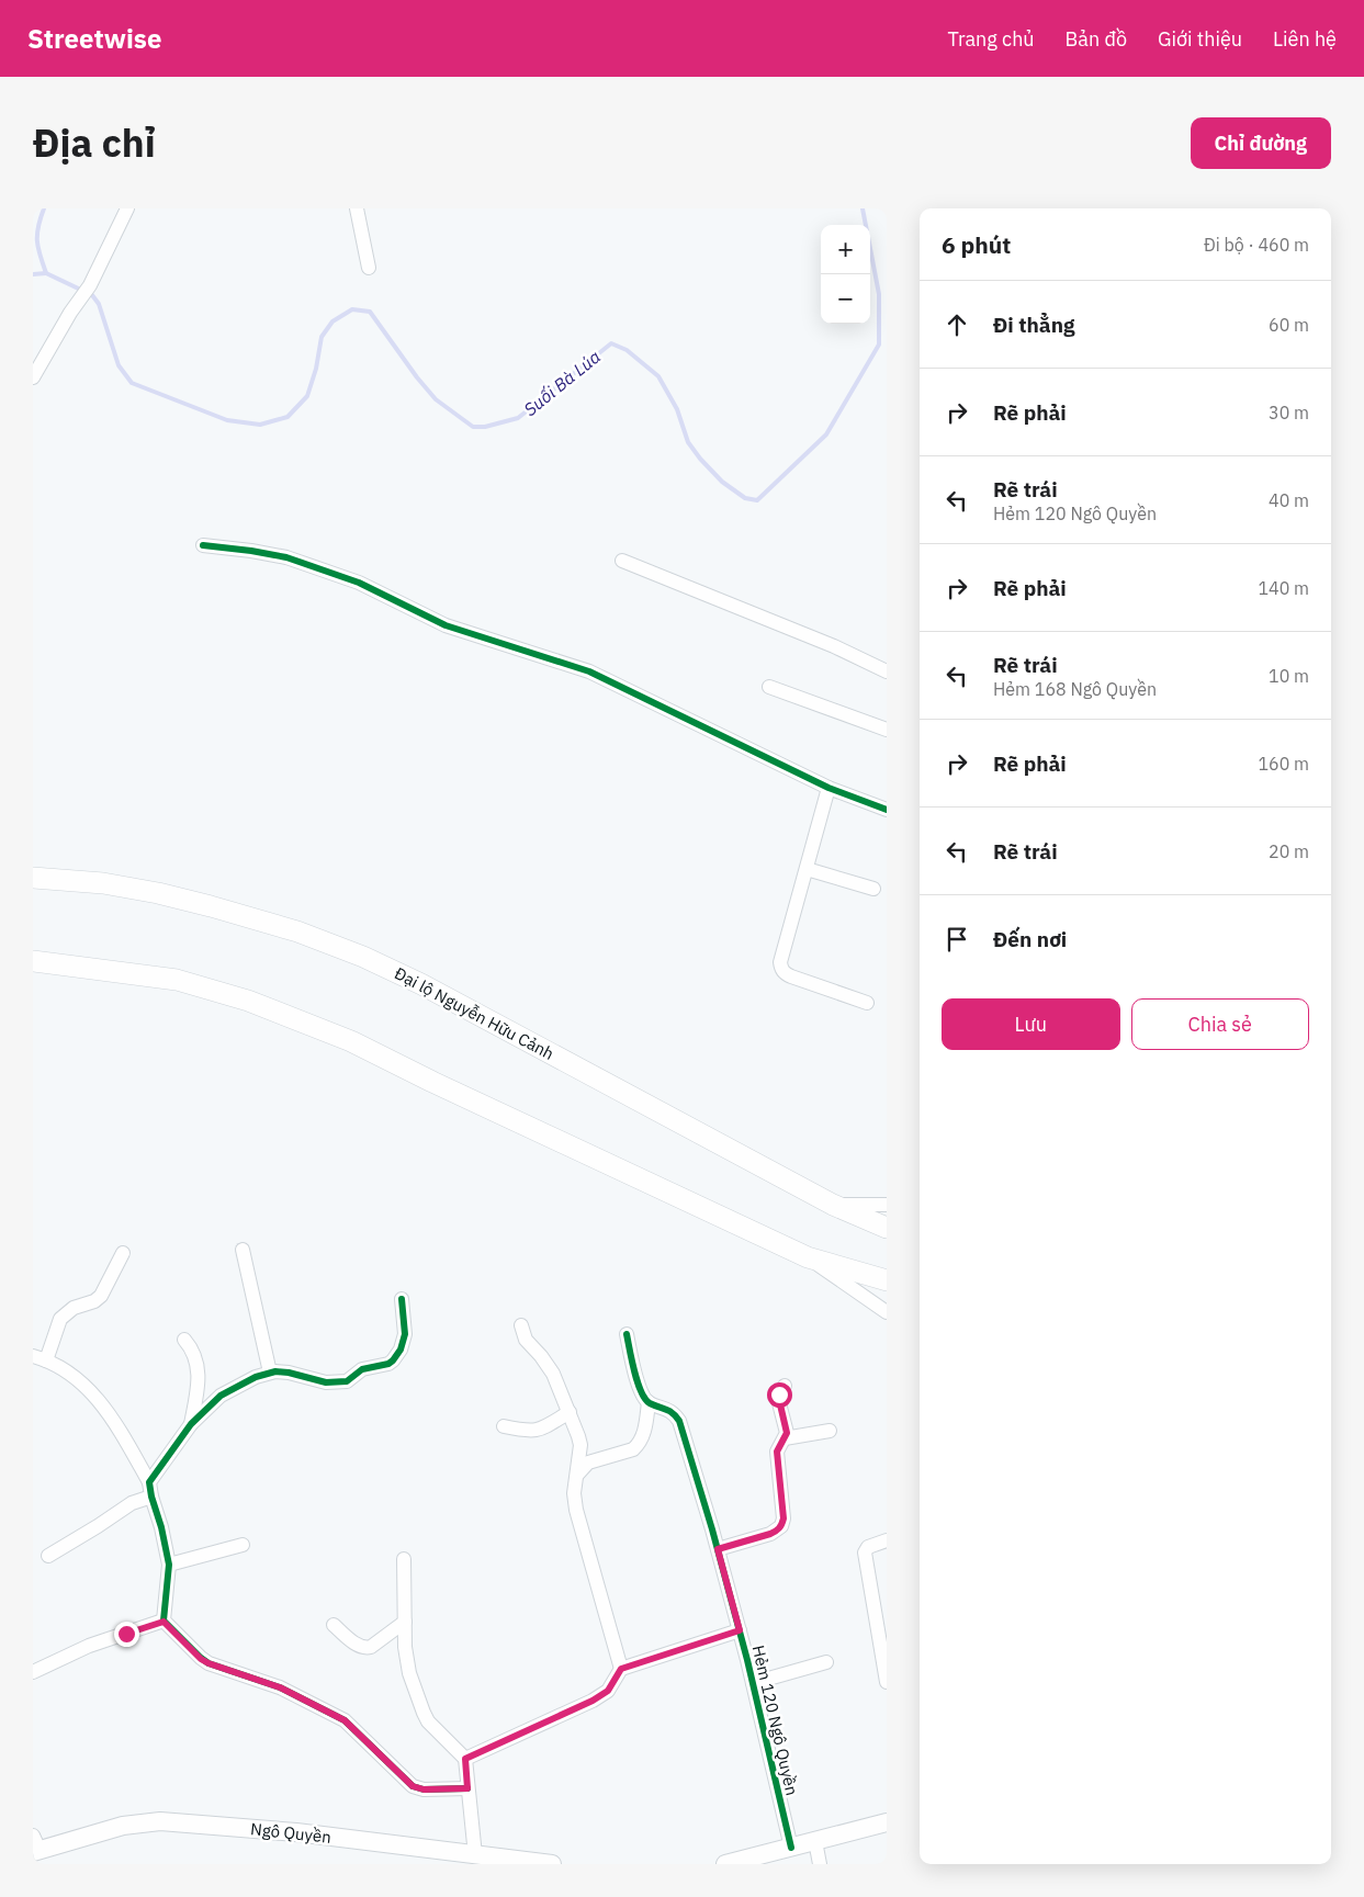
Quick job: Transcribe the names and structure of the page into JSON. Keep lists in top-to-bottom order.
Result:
{
  "streets": {
    "main road": ["Đại lộ Nguyễn Hữu Cảnh"],
    "street": ["Hẻm 120 Ngô Quyền", "Ngô Quyền"]
  },
  "water": ["Suối Bà Lúa"],
  "page": {
    "header": "Streetwise",
    "nav": [
      "Trang chủ",
      "Bản đồ",
      "Giới thiệu",
      "Liên hệ"
    ],
    "title": "Địa chỉ",
    "buttons": [
      "Chỉ đường",
      ["Lưu", "Chia sẻ"]
    ],
    "heading": ["6 phút", "Đi bộ · 460 m"],
    "map_buttons": ["+", "−"],
    "list": [
      ["Đi thẳng", "60 m"],
      ["Rẽ phải", "30 m"],
      ["Rẽ trái", "Hẻm 120 Ngô Quyền", "40 m"],
      ["Rẽ phải", "140 m"],
      ["Rẽ trái", "Hẻm 168 Ngô Quyền", "10 m"],
      ["Rẽ phải", "160 m"],
      ["Rẽ trái", "20 m"],
      "Đến nơi"
    ]
  }
}
